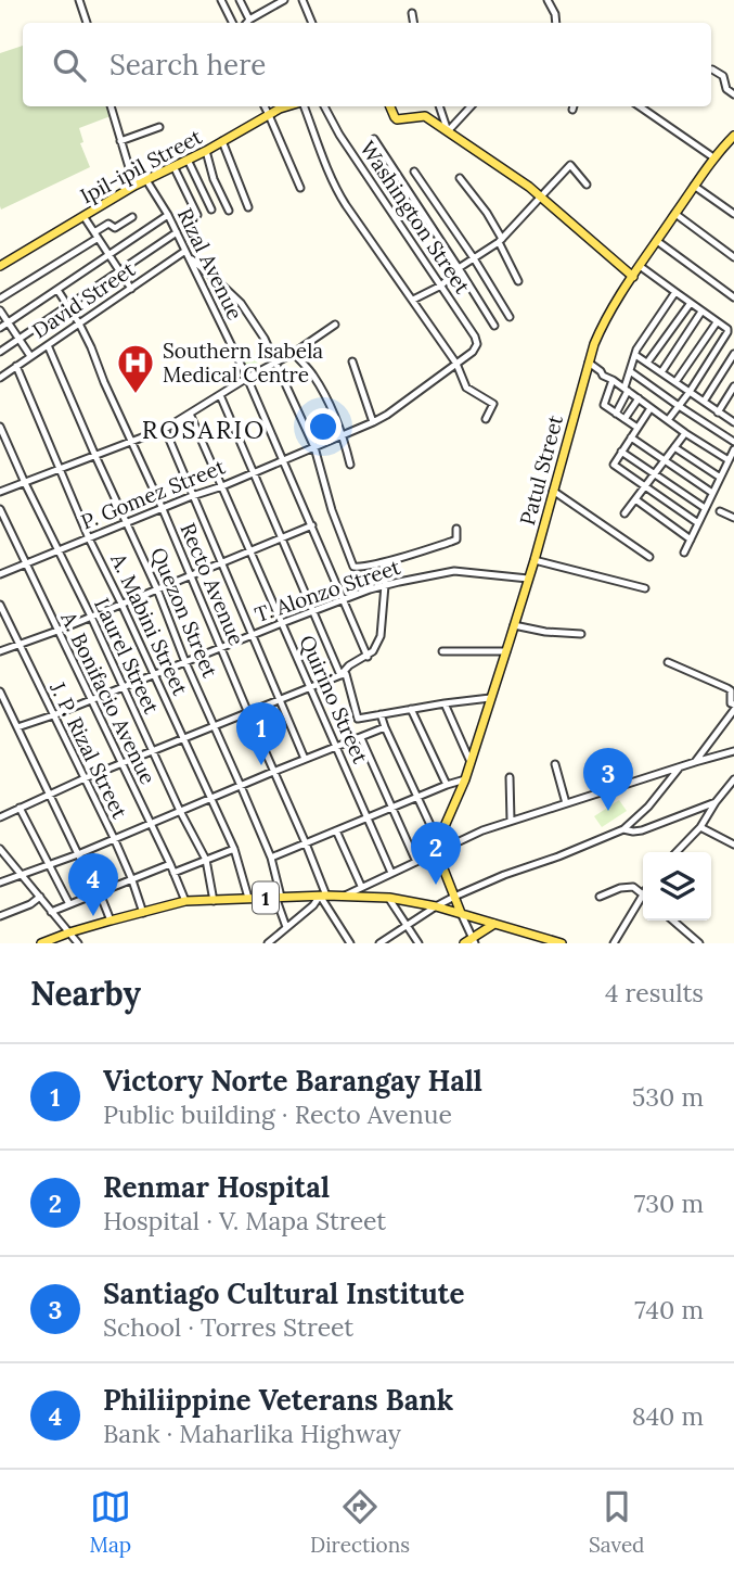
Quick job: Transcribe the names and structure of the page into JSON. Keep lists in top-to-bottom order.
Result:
{
  "streets": {
    "main road": ["Ipil-ipil Street", "Patul Street", "1"],
    "street": [
      "Washington Street",
      "Rizal Avenue",
      "David Street",
      "P. Gomez Street",
      "Recto Avenue",
      "T. Alonzo Street",
      "Quezon Street",
      "A. Mabini Street",
      "Laurel Street",
      "A. Bonifacio Avenue",
      "Quirino Street",
      "J. P. Rizal Street"
    ]
  },
  "crossings": [
    ["Ipil-ipil Street", "Rizal Avenue"],
    ["Washington Street", "P. Gomez Street"],
    ["Rizal Avenue", "David Street"],
    ["Rizal Avenue", "P. Gomez Street"],
    ["Rizal Avenue", "T. Alonzo Street"],
    ["David Street", "Recto Avenue"],
    ["David Street", "Quezon Street"],
    ["David Street", "A. Mabini Street"],
    ["Patul Street", "T. Alonzo Street"],
    ["P. Gomez Street", "Recto Avenue"],
    ["P. Gomez Street", "Quezon Street"],
    ["P. Gomez Street", "A. Mabini Street"],
    ["P. Gomez Street", "Laurel Street"],
    ["P. Gomez Street", "A. Bonifacio Avenue"],
    ["P. Gomez Street", "Quirino Street"],
    ["Recto Avenue", "T. Alonzo Street"],
    ["Recto Avenue", "1"],
    ["T. Alonzo Street", "Quezon Street"],
    ["T. Alonzo Street", "A. Mabini Street"],
    ["T. Alonzo Street", "Laurel Street"],
    ["T. Alonzo Street", "A. Bonifacio Avenue"],
    ["T. Alonzo Street", "Quirino Street"],
    ["T. Alonzo Street", "J. P. Rizal Street"],
    ["Quezon Street", "1"],
    ["A. Mabini Street", "1"],
    ["Laurel Street", "1"],
    ["A. Bonifacio Avenue", "1"],
    ["J. P. Rizal Street", "1"]
  ],
  "districts": ["ROSARIO"],
  "places": {
    "hospital": ["Southern Isabela Medical Centre"]
  },
  "page": {
    "search": "Search here",
    "pins": [
      "1",
      "3",
      "2",
      "4"
    ],
    "heading": ["Nearby", "4 results"],
    "list": [
      {
        "mark": "1",
        "name": "Victory Norte Barangay Hall",
        "note": "Public building · Recto Avenue",
        "value": "530 m"
      },
      {
        "mark": "2",
        "name": "Renmar Hospital",
        "note": "Hospital · V. Mapa Street",
        "value": "730 m"
      },
      {
        "mark": "3",
        "name": "Santiago Cultural Institute",
        "note": "School · Torres Street",
        "value": "740 m"
      },
      {
        "mark": "4",
        "name": "Philiippine Veterans Bank",
        "note": "Bank · Maharlika Highway",
        "value": "840 m"
      }
    ],
    "nav": ["Map", "Directions", "Saved"]
  }
}
